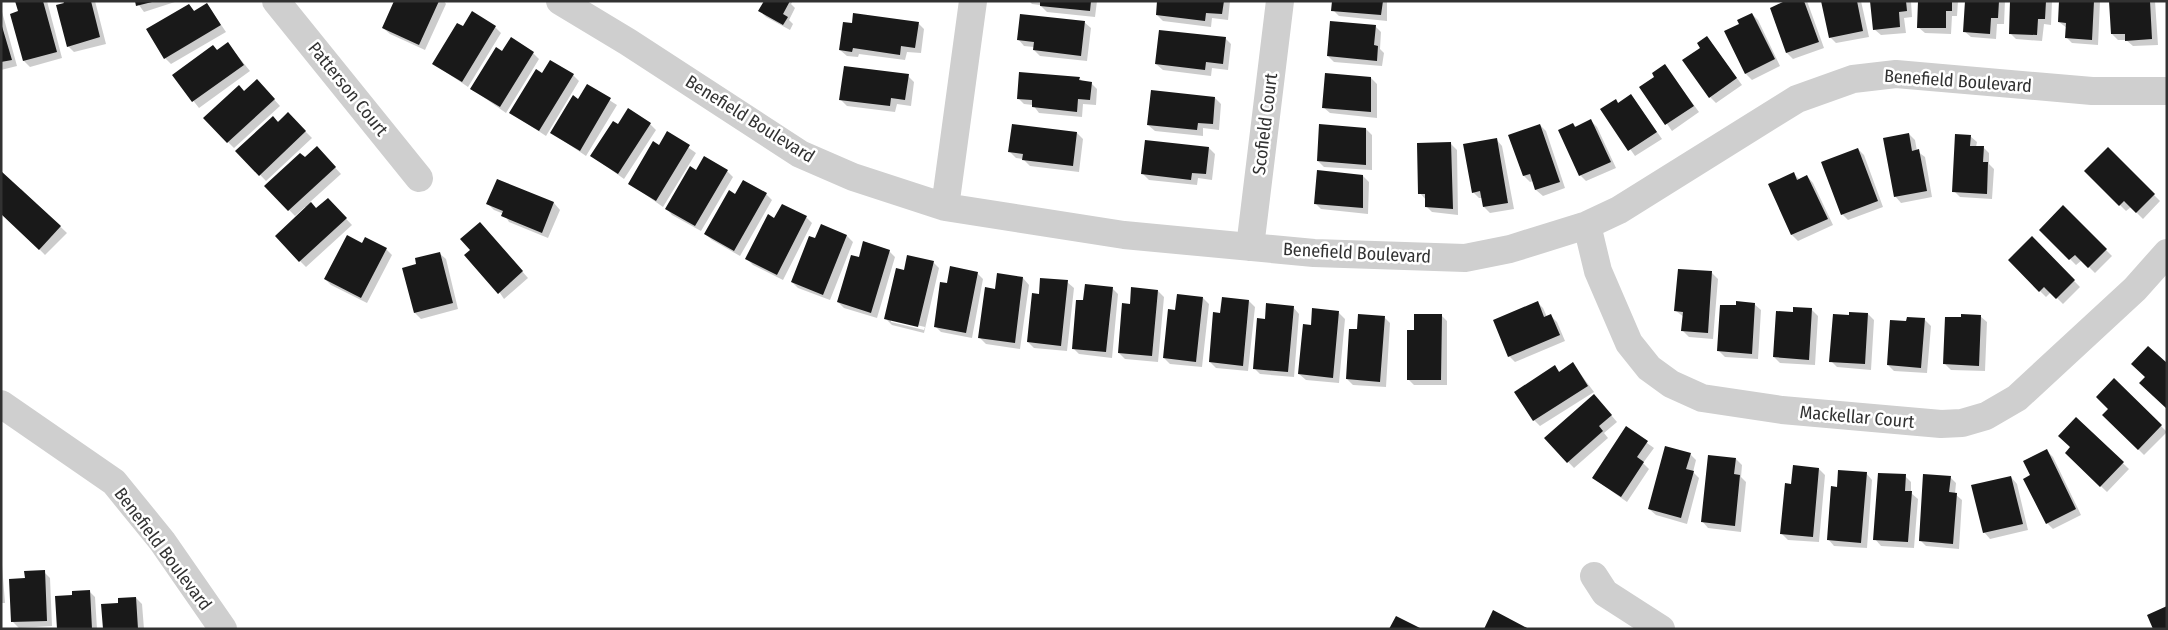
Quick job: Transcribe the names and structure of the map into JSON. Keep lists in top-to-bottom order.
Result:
{
  "streets": {
    "street": [
      "Benefield Boulevard",
      "Patterson Court",
      "Scofield Court",
      "Mackellar Court"
    ]
  },
  "crossings": [
    ["Benefield Boulevard", "Scofield Court"],
    ["Benefield Boulevard", "Mackellar Court"]
  ]
}
